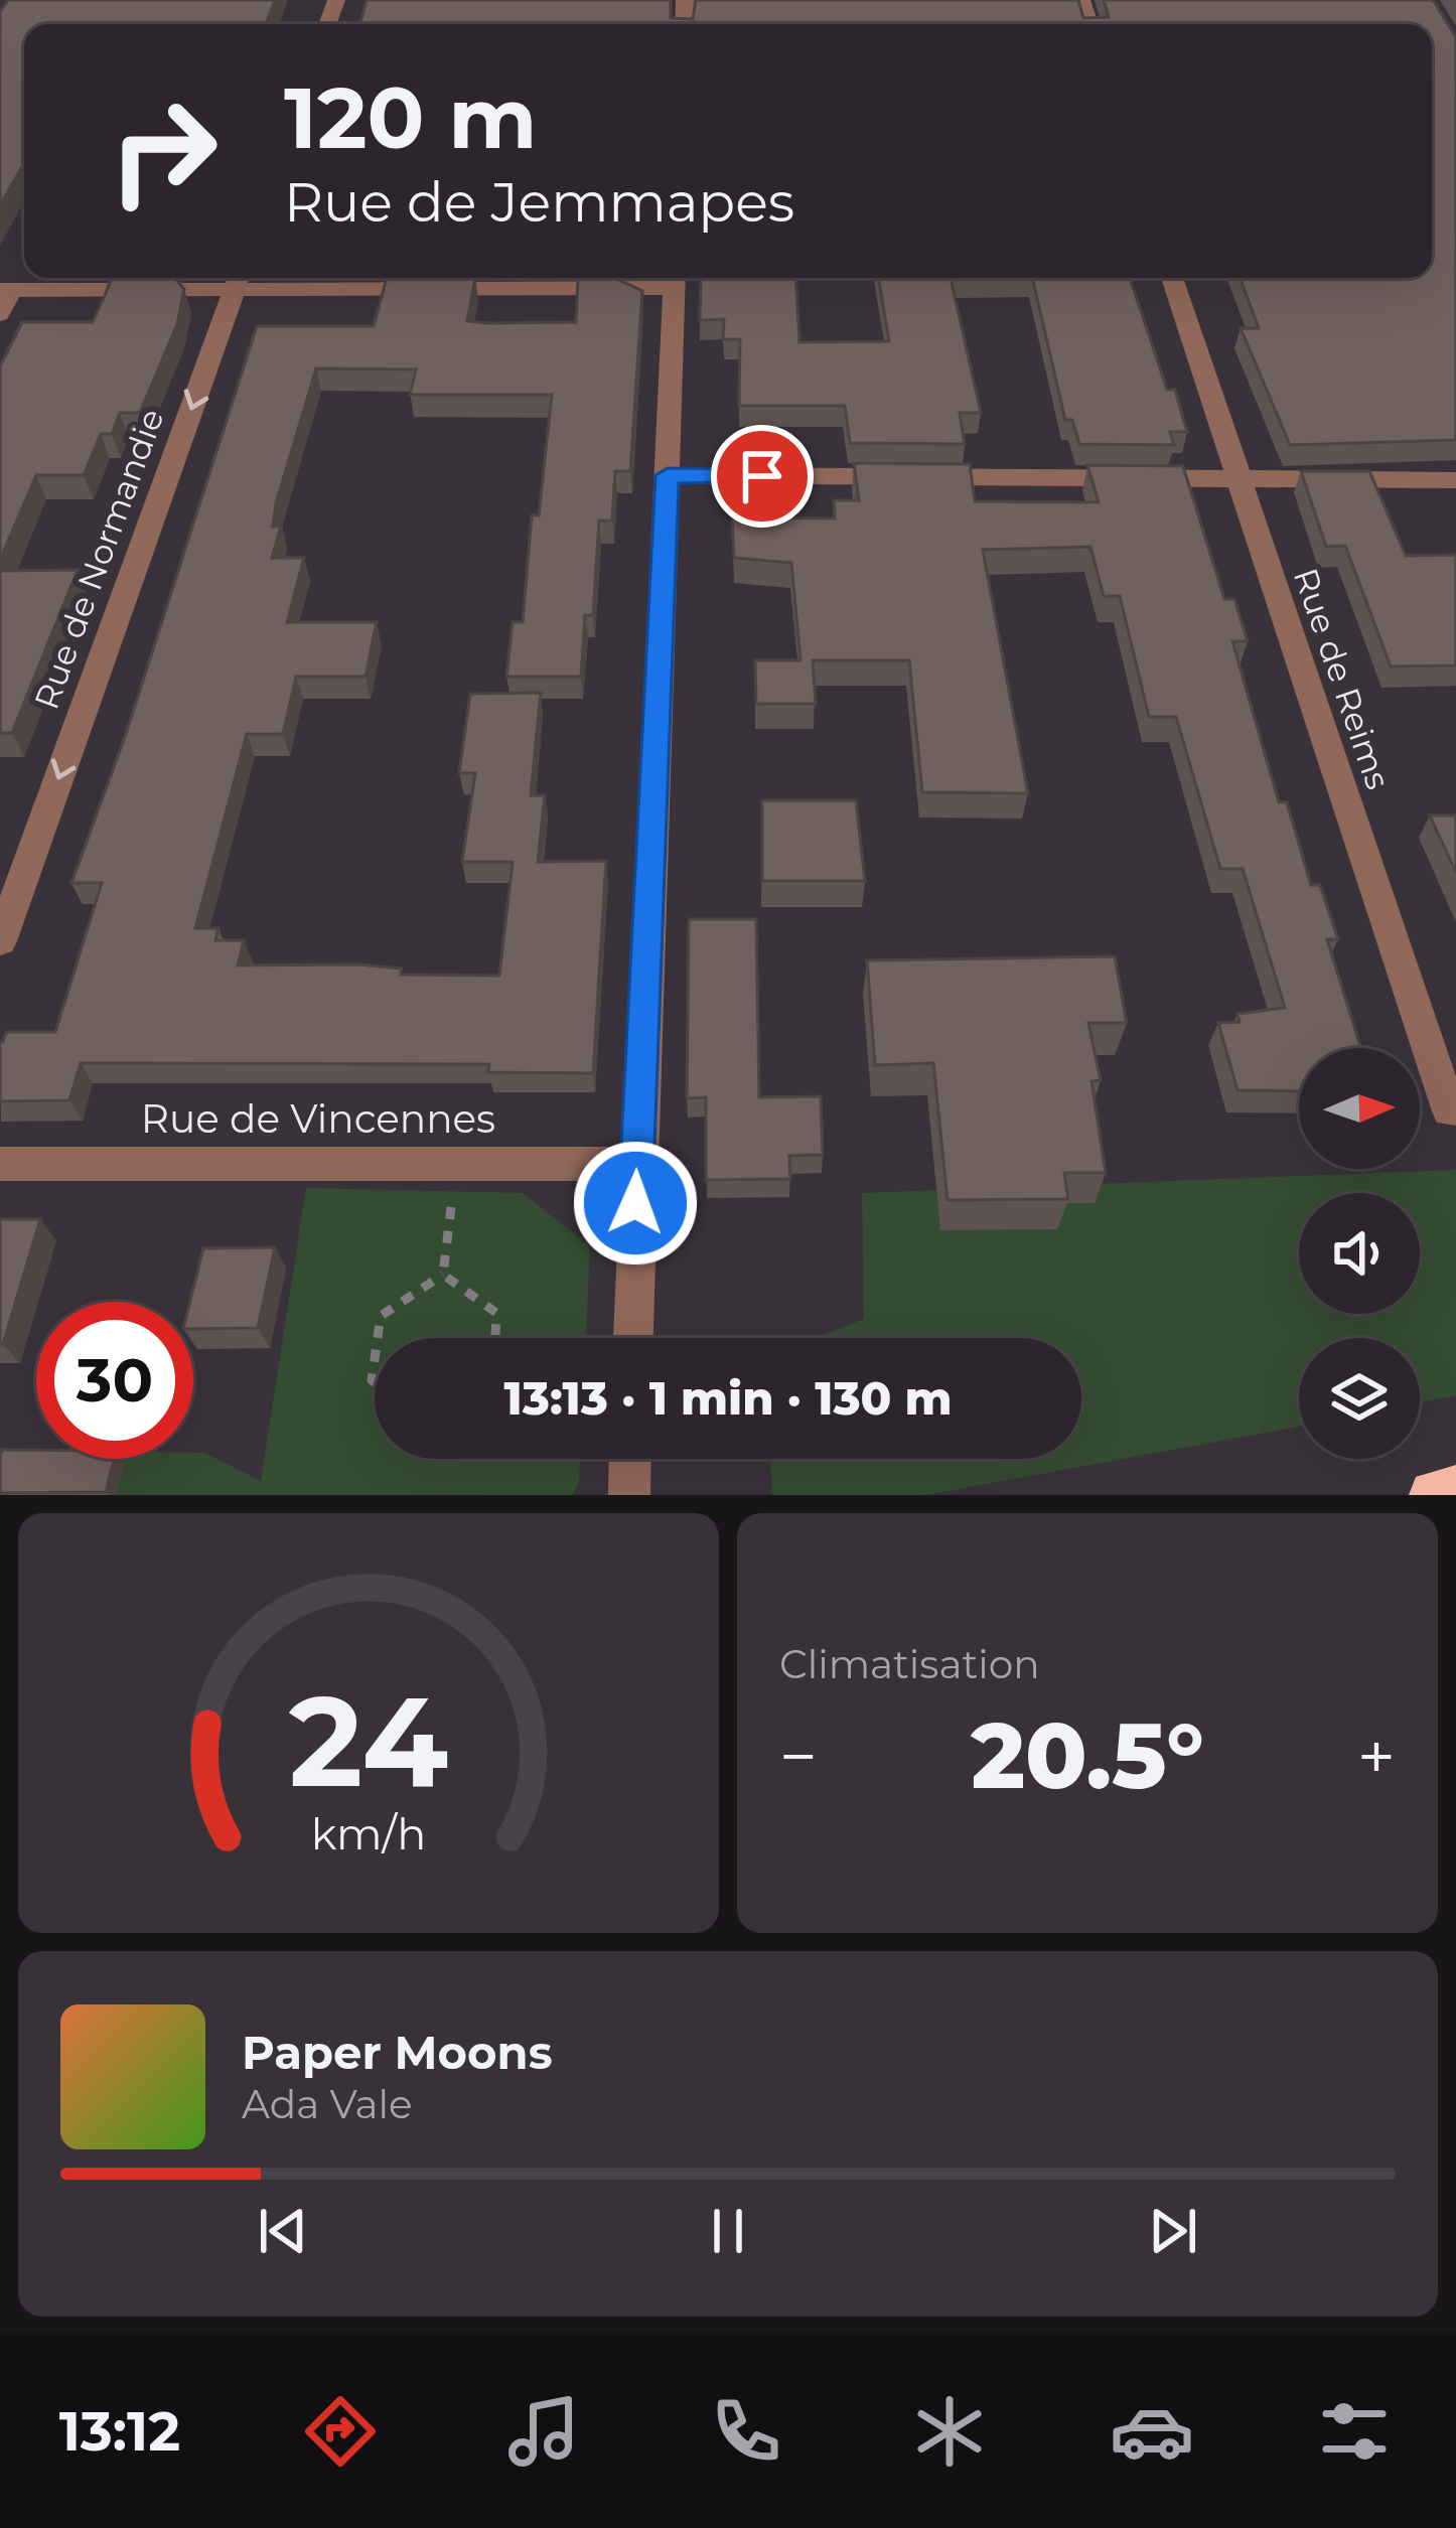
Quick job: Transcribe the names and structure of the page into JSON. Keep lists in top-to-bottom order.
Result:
{
  "streets": {
    "street": ["Rue de Normandie", "Rue de Reims", "Rue de Vincennes"]
  },
  "one_way": ["Rue de Normandie"],
  "north": "right",
  "page": {
    "turn": ["120 m", "Rue de Jemmapes"],
    "limit": "30",
    "trip": "13:13 · 1 min · 130 m",
    "tile": "Climatisation",
    "heat": ["−", "20.5°", "+"],
    "song": ["Paper Moons", "Ada Vale"],
    "tabs": "13:12",
    "gauge": ["24", "km/h"]
  }
}
